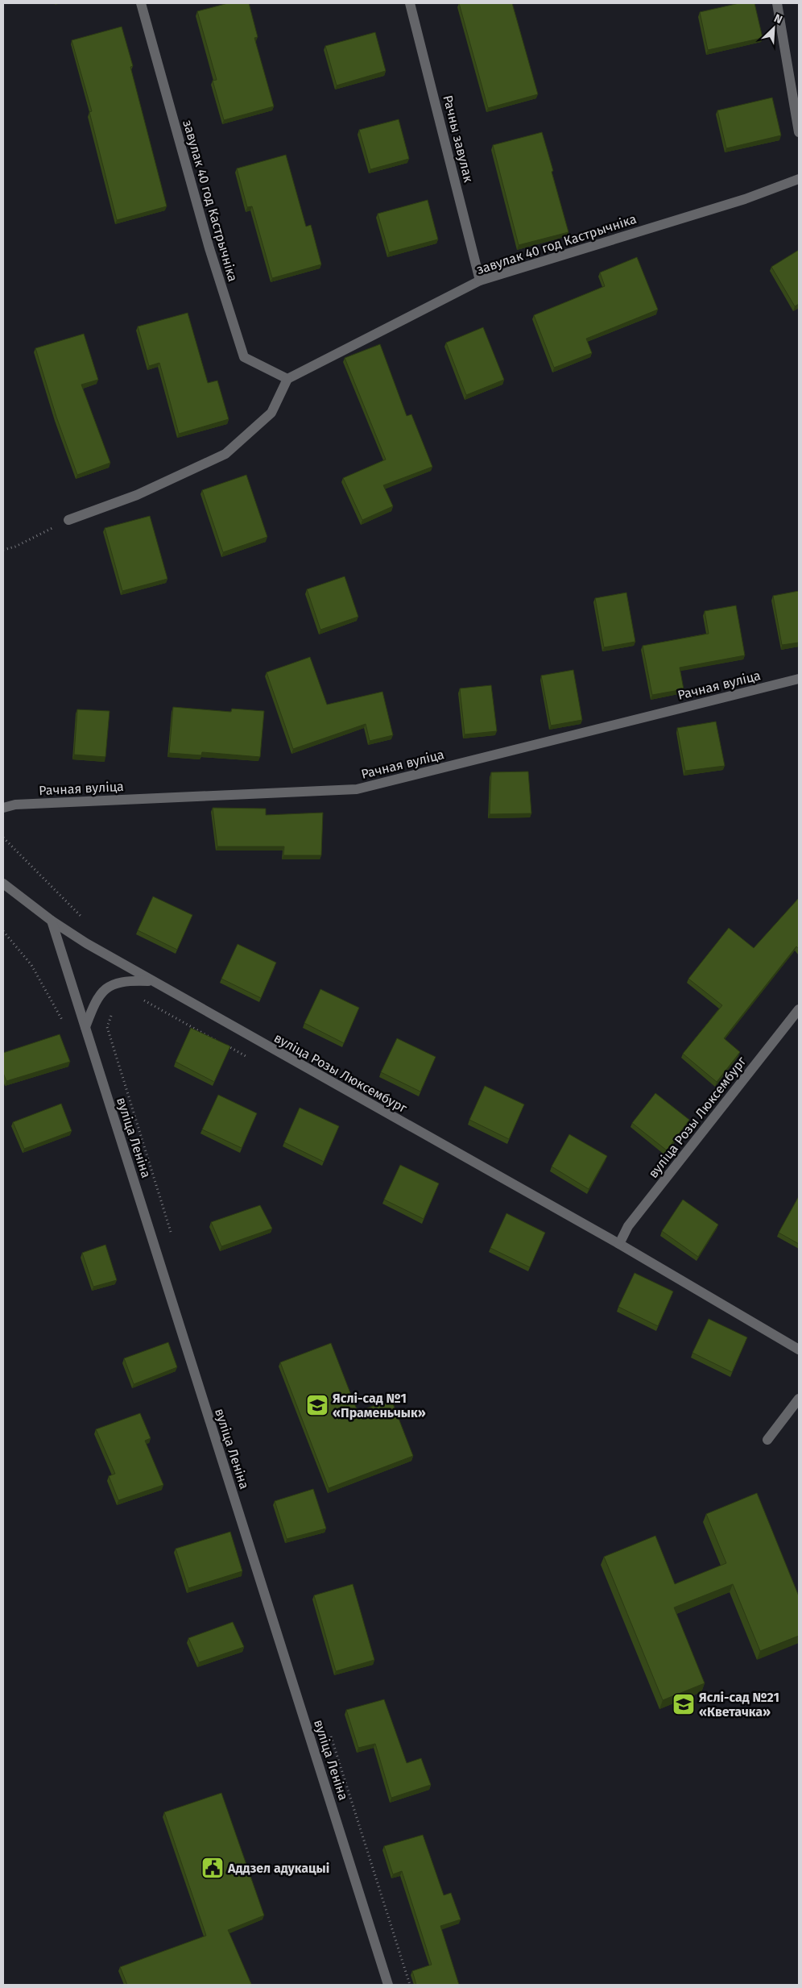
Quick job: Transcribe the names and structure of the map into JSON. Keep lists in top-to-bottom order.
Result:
{
  "streets": {
    "street": [
      "Рачны завулак",
      "завулак 40 год Кастрычніка",
      "Рачная вуліца",
      "вуліца Розы Люксембург",
      "вуліца Леніна"
    ]
  },
  "crossings": [
    ["Рачны завулак", "завулак 40 год Кастрычніка"],
    ["вуліца Розы Люксембург", "вуліца Леніна"]
  ],
  "places": {
    "school or university": ["Яслі-сад №1 «Праменьчык»", "Яслі-сад №21 «Кветачка»"],
    "public building": ["Аддзел адукацыі"]
  },
  "north": "top right"
}
